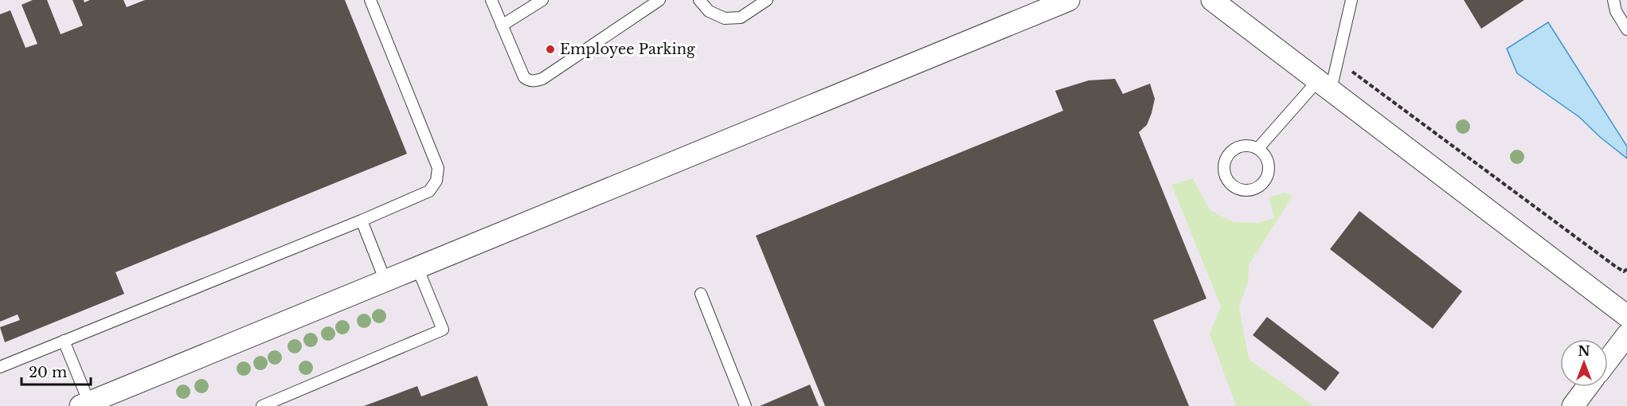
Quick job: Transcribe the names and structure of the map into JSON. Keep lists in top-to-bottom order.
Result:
{
  "places": ["Employee Parking"],
  "scale_bar": "20 m",
  "north": "top"
}
